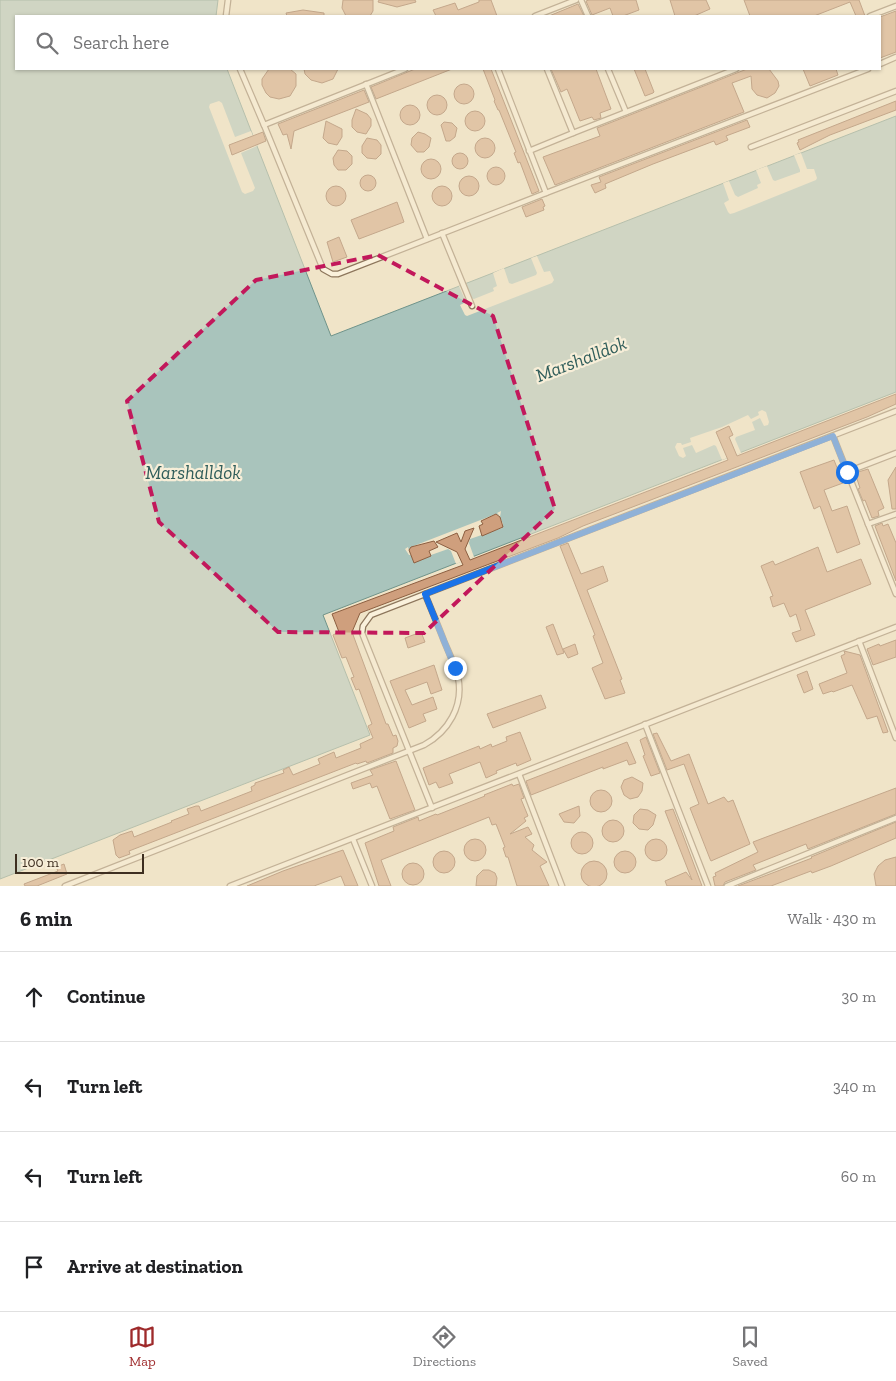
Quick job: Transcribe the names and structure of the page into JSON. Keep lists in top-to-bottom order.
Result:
{
  "water": ["Marshalldok"],
  "scale_bar": "100 m",
  "page": {
    "search": "Search here",
    "scale": "100 m",
    "heading": ["6 min", "Walk · 430 m"],
    "list": [
      ["Continue", "30 m"],
      ["Turn left", "340 m"],
      ["Turn left", "60 m"],
      "Arrive at destination"
    ],
    "nav": ["Map", "Directions", "Saved"]
  }
}
